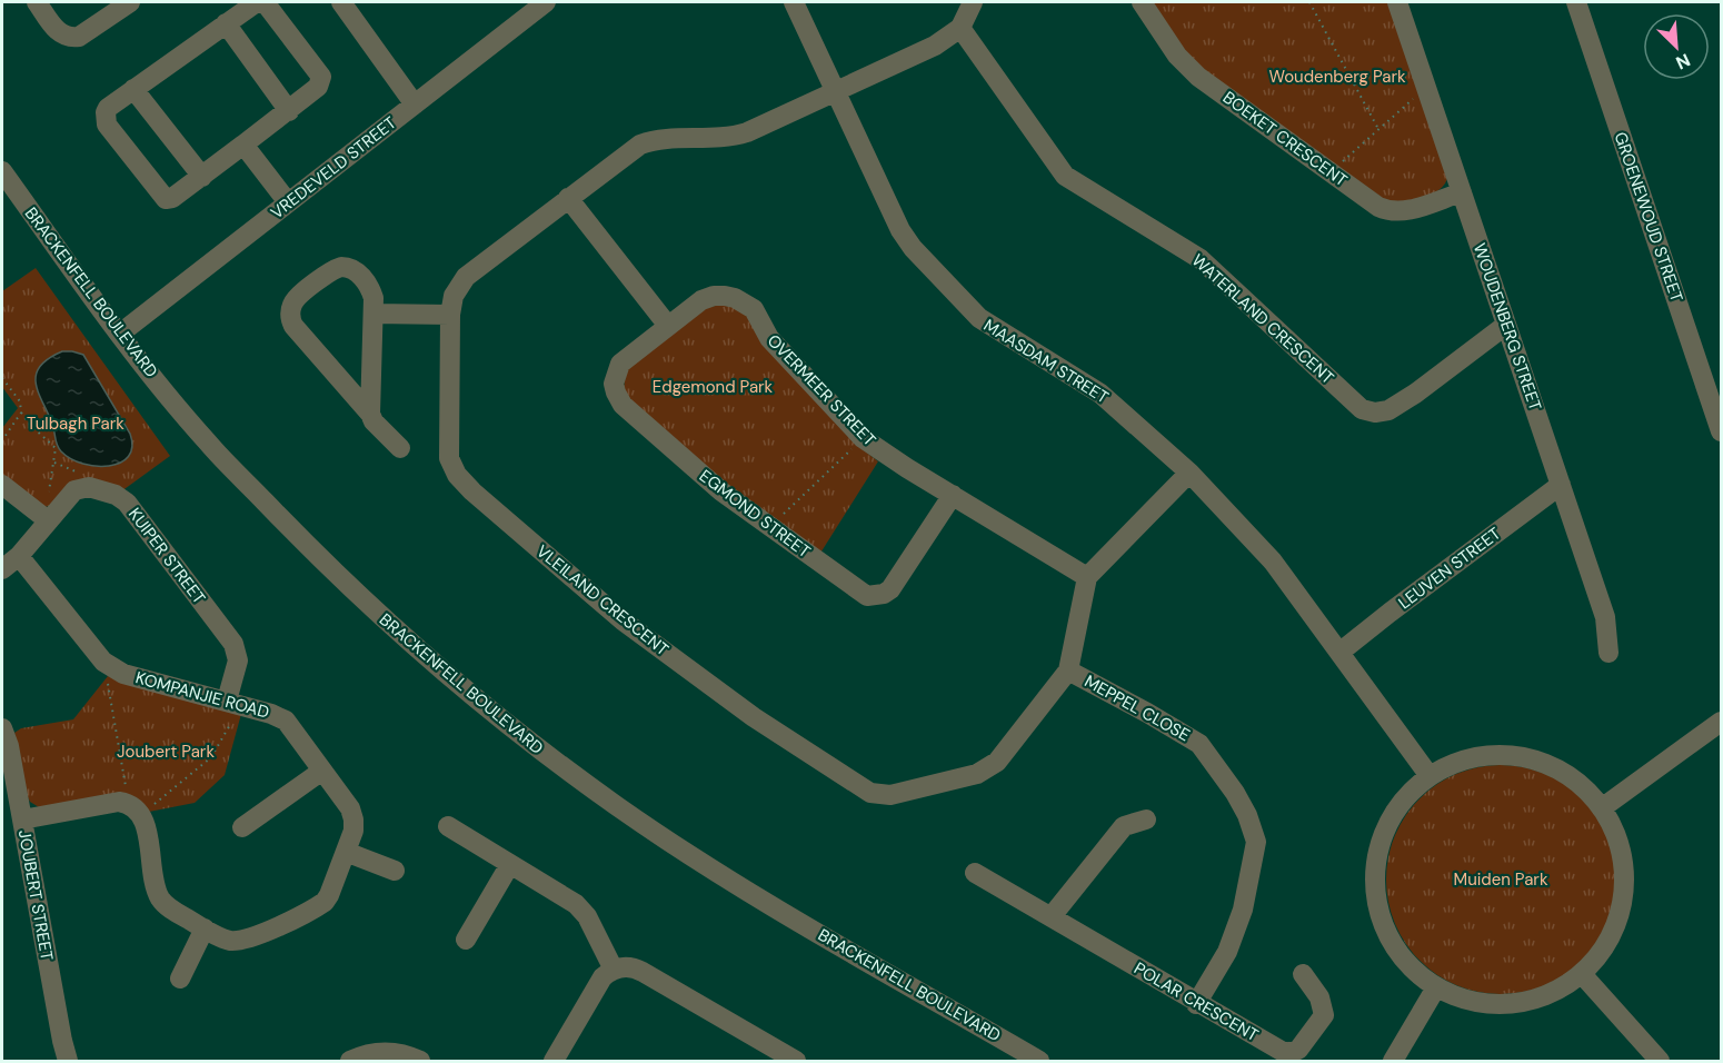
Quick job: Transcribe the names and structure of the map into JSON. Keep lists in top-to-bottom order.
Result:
{
  "streets": {
    "street": [
      "BOEKET CRESCENT",
      "VREDEVELD STREET",
      "GROENEWOUD STREET",
      "BRACKENFELL BOULEVARD",
      "WATERLAND CRESCENT",
      "WOUDENBERG STREET",
      "MAASDAM STREET",
      "OVERMEER STREET",
      "EGMOND STREET",
      "KUIPER STREET",
      "LEUVEN STREET",
      "VLEILAND CRESCENT",
      "KOMPANJIE ROAD",
      "MEPPEL CLOSE",
      "JOUBERT STREET",
      "POLAR CRESCENT"
    ]
  },
  "crossings": [
    ["BOEKET CRESCENT", "WOUDENBERG STREET"],
    ["VREDEVELD STREET", "BRACKENFELL BOULEVARD"],
    ["WATERLAND CRESCENT", "WOUDENBERG STREET"],
    ["WOUDENBERG STREET", "LEUVEN STREET"],
    ["MAASDAM STREET", "LEUVEN STREET"],
    ["MAASDAM STREET", "VLEILAND CRESCENT"],
    ["OVERMEER STREET", "EGMOND STREET"],
    ["OVERMEER STREET", "VLEILAND CRESCENT"],
    ["KUIPER STREET", "KOMPANJIE ROAD"],
    ["VLEILAND CRESCENT", "MEPPEL CLOSE"],
    ["MEPPEL CLOSE", "POLAR CRESCENT"]
  ],
  "parks": [
    "Woudenberg Park",
    "Edgemond Park",
    "Tulbagh Park",
    "Joubert Park",
    "Muiden Park"
  ],
  "north": "bottom right"
}
